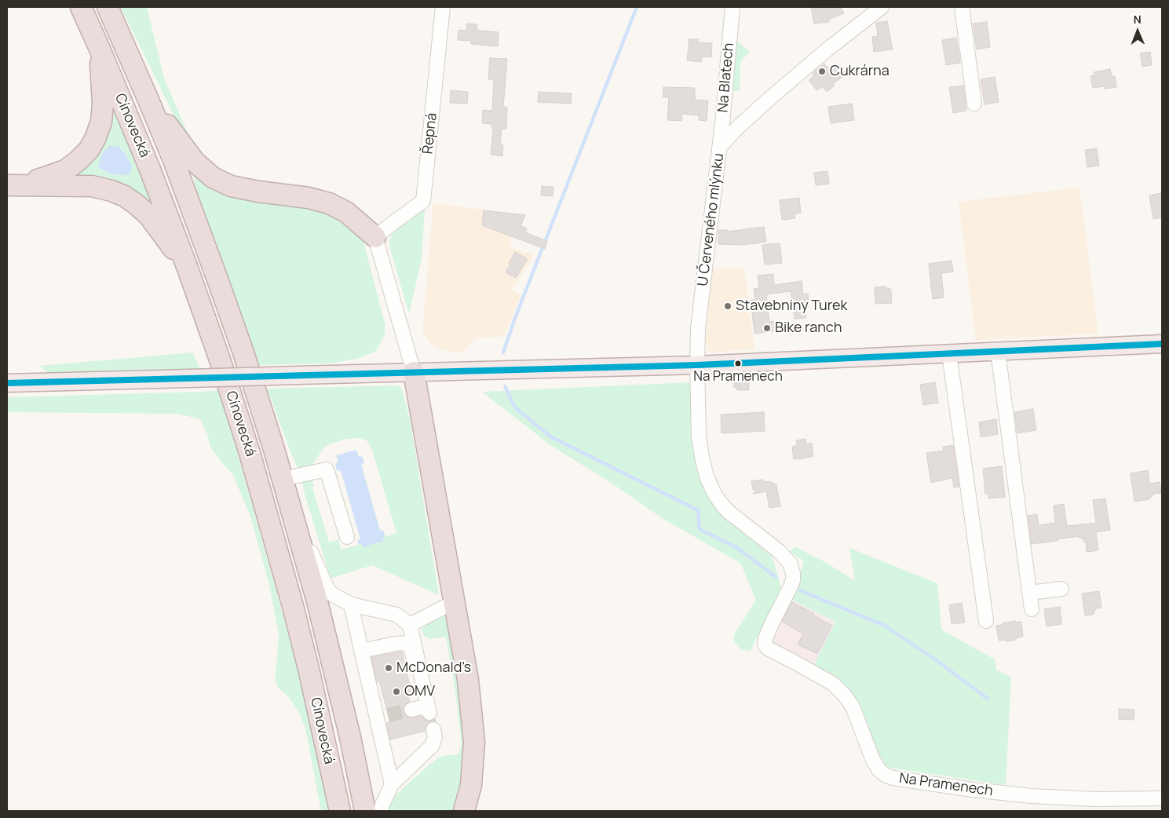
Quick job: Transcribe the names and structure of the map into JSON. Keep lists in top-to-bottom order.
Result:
{
  "streets": {
    "highway": ["Cínovecká"],
    "street": [
      "Na Blatech",
      "Řepná",
      "U Červeného mlýnku",
      "Na Pramenech"
    ]
  },
  "crossings": [
    ["Na Blatech", "U Červeného mlýnku"],
    ["U Červeného mlýnku", "Na Pramenech"]
  ],
  "places": [
    "Cukrárna",
    "Stavebniny Turek",
    "Bike ranch",
    "Na Pramenech",
    "McDonald's",
    "OMV"
  ],
  "north": "top"
}
